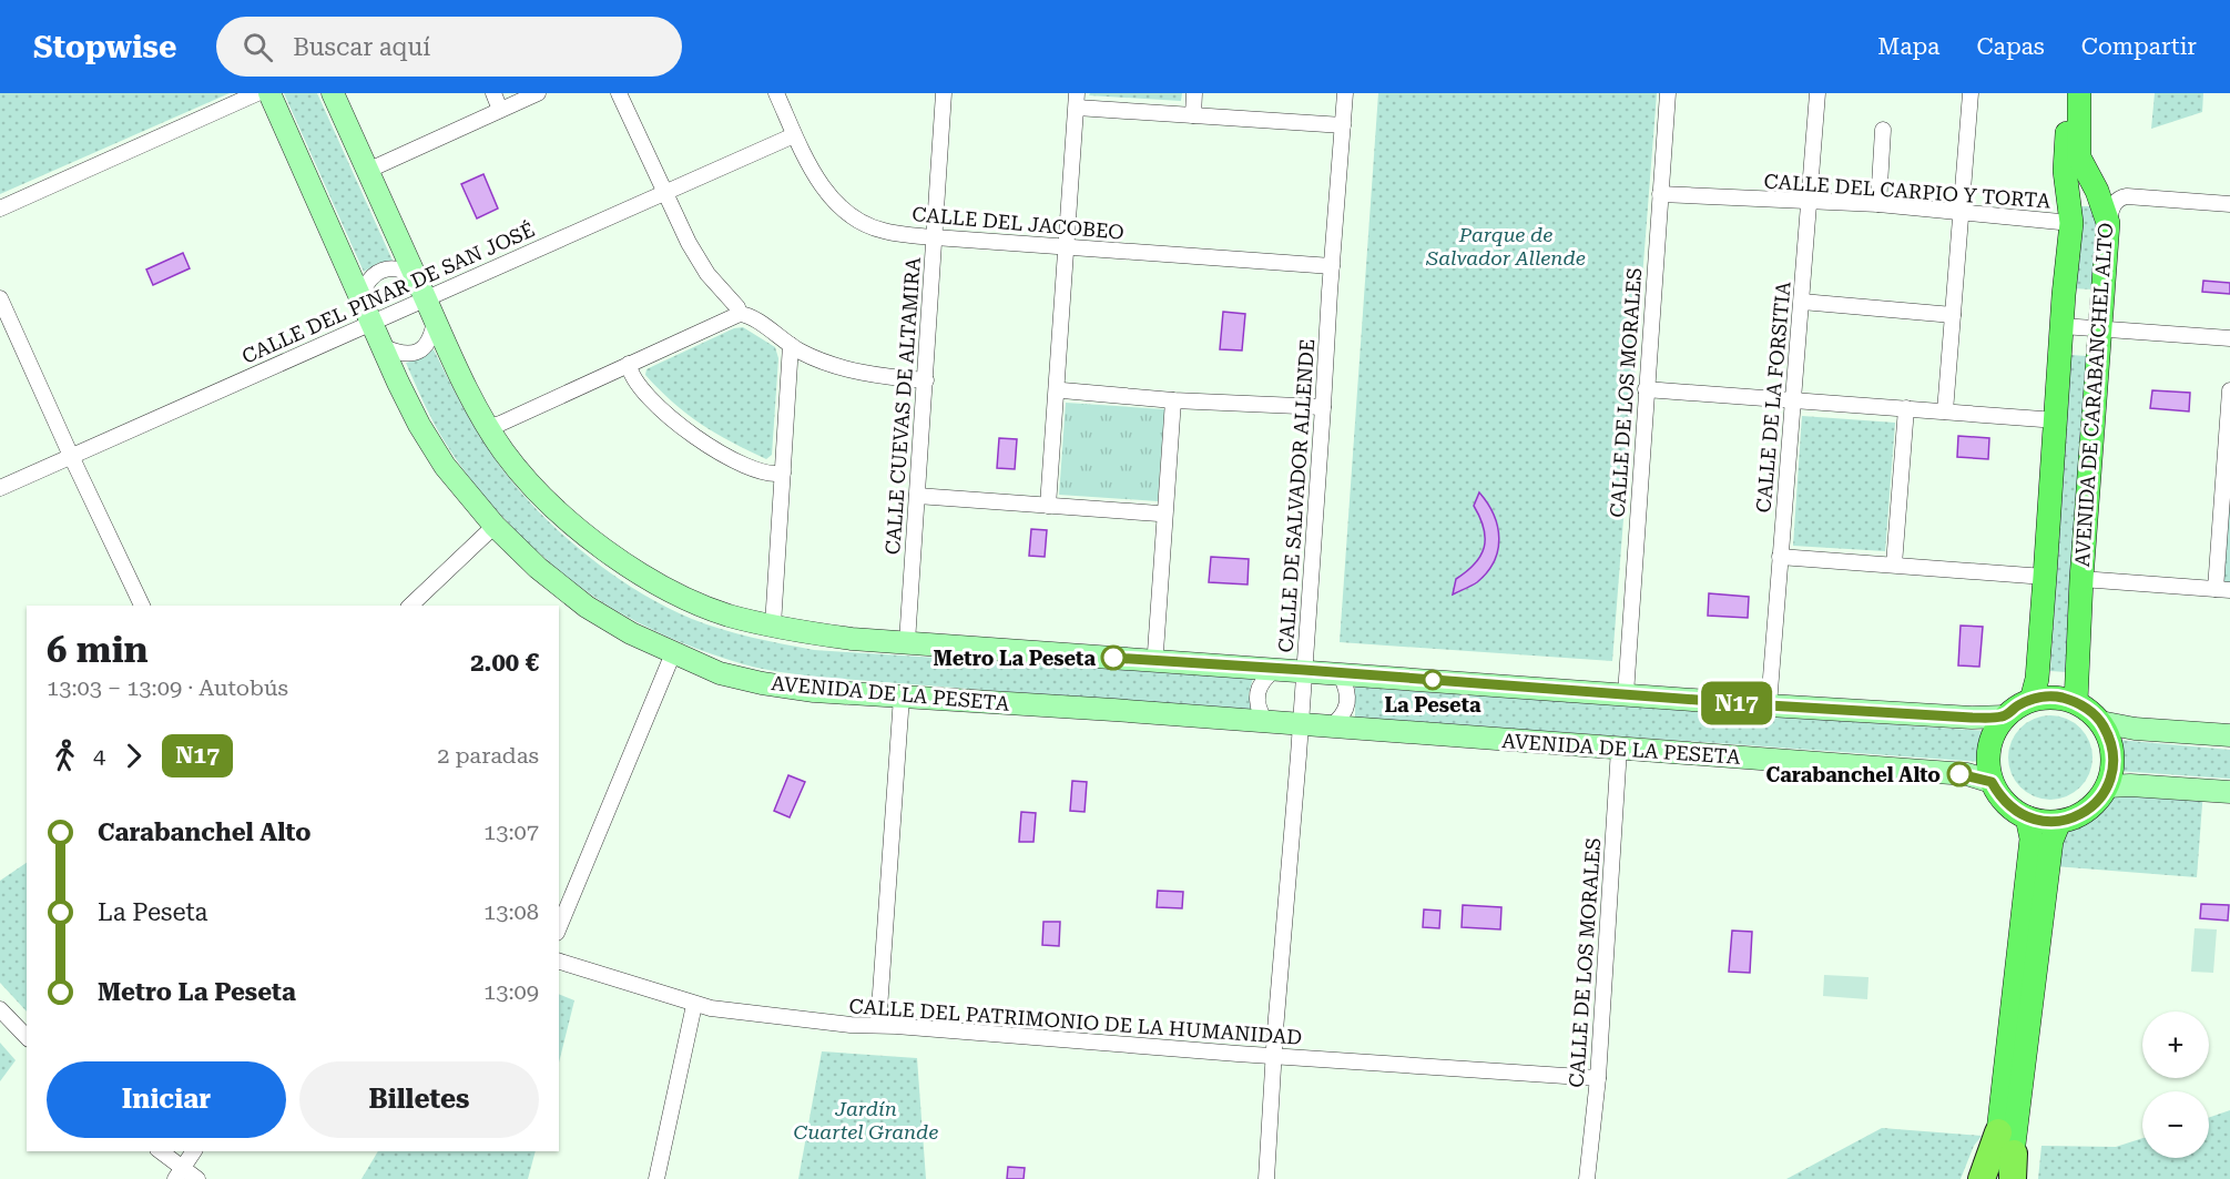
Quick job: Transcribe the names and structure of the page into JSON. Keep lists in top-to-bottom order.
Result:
{
  "streets": {
    "main road": ["AVENIDA DE CARABANCHEL ALTO"],
    "street": [
      "CALLE DEL CARPIO Y TORTA",
      "CALLE DEL JACOBEO",
      "CALLE DEL PINAR DE SAN JOSÉ",
      "CALLE DE LOS MORALES",
      "CALLE DE LA FORSITIA",
      "CALLE CUEVAS DE ALTAMIRA",
      "CALLE DE SALVADOR ALLENDE",
      "AVENIDA DE LA PESETA",
      "CALLE DEL PATRIMONIO DE LA HUMANIDAD"
    ]
  },
  "crossings": [
    ["CALLE DEL CARPIO Y TORTA", "CALLE DE LOS MORALES"],
    ["CALLE DEL CARPIO Y TORTA", "AVENIDA DE CARABANCHEL ALTO"],
    ["CALLE DEL CARPIO Y TORTA", "CALLE DE LA FORSITIA"],
    ["CALLE DEL JACOBEO", "CALLE DEL PINAR DE SAN JOSÉ"],
    ["CALLE DEL JACOBEO", "CALLE CUEVAS DE ALTAMIRA"],
    ["CALLE DEL JACOBEO", "CALLE DE SALVADOR ALLENDE"],
    ["CALLE DEL PINAR DE SAN JOSÉ", "AVENIDA DE LA PESETA"],
    ["CALLE DE LOS MORALES", "AVENIDA DE LA PESETA"],
    ["CALLE DE LOS MORALES", "CALLE DEL PATRIMONIO DE LA HUMANIDAD"],
    ["AVENIDA DE CARABANCHEL ALTO", "AVENIDA DE LA PESETA"],
    ["CALLE DE SALVADOR ALLENDE", "AVENIDA DE LA PESETA"],
    ["CALLE DE SALVADOR ALLENDE", "CALLE DEL PATRIMONIO DE LA HUMANIDAD"]
  ],
  "parks": ["Parque de Salvador Allende", "Jardín Cuartel Grande"],
  "places": ["Metro La Peseta", "La Peseta", "Carabanchel Alto"],
  "lines": ["bus line N17"],
  "page": {
    "header": "Stopwise",
    "search": "Buscar aquí",
    "nav": ["Mapa", "Capas", "Compartir"],
    "on_map": "N17",
    "heading": ["6 min", "13:03 – 13:09 · Autobús", "2.00 €"],
    "legs": ["4", "N17", "2 paradas"],
    "list": [
      {
        "name": "Carabanchel Alto",
        "value": "13:07"
      },
      {
        "name": "La Peseta",
        "value": "13:08"
      },
      {
        "name": "Metro La Peseta",
        "value": "13:09"
      }
    ],
    "map_buttons": ["+", "−"],
    "buttons": ["Iniciar", "Billetes"]
  }
}
